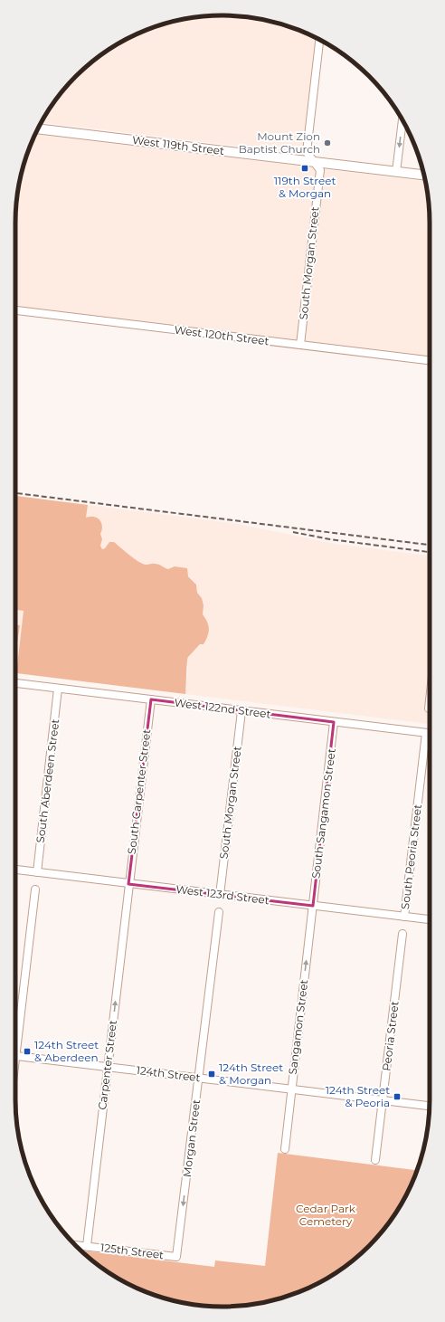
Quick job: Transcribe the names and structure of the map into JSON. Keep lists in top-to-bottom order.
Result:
{
  "streets": {
    "street": [
      "West 119th Street",
      "South Morgan Street",
      "West 120th Street",
      "West 122nd Street",
      "South Aberdeen Street",
      "South Carpenter Street",
      "South Sangamon Street",
      "South Peoria Street",
      "West 123rd Street",
      "Sangamon Street",
      "Peoria Street",
      "Carpenter Street",
      "124th Street",
      "Morgan Street",
      "125th Street"
    ]
  },
  "crossings": [
    ["West 119th Street", "South Morgan Street"],
    ["South Morgan Street", "West 120th Street"],
    ["South Morgan Street", "West 122nd Street"],
    ["South Morgan Street", "West 123rd Street"],
    ["West 122nd Street", "South Aberdeen Street"],
    ["West 122nd Street", "South Carpenter Street"],
    ["West 122nd Street", "South Sangamon Street"],
    ["West 122nd Street", "South Peoria Street"],
    ["South Aberdeen Street", "West 123rd Street"],
    ["South Carpenter Street", "West 123rd Street"],
    ["South Carpenter Street", "Carpenter Street"],
    ["South Sangamon Street", "West 123rd Street"],
    ["South Sangamon Street", "Sangamon Street"],
    ["South Peoria Street", "West 123rd Street"],
    ["West 123rd Street", "Sangamon Street"],
    ["West 123rd Street", "Carpenter Street"],
    ["Sangamon Street", "124th Street"],
    ["Peoria Street", "124th Street"],
    ["Carpenter Street", "124th Street"],
    ["Carpenter Street", "125th Street"],
    ["124th Street", "Morgan Street"],
    ["Morgan Street", "125th Street"]
  ],
  "one_way": ["Sangamon Street", "Carpenter Street", "Morgan Street"],
  "parks": ["Cedar Park Cemetery"],
  "places": {
    "other": ["Mount Zion Baptist Church"],
    "transit": [
      "119th Street & Morgan",
      "124th Street & Aberdeen",
      "124th Street & Morgan",
      "124th Street & Peoria"
    ]
  }
}
